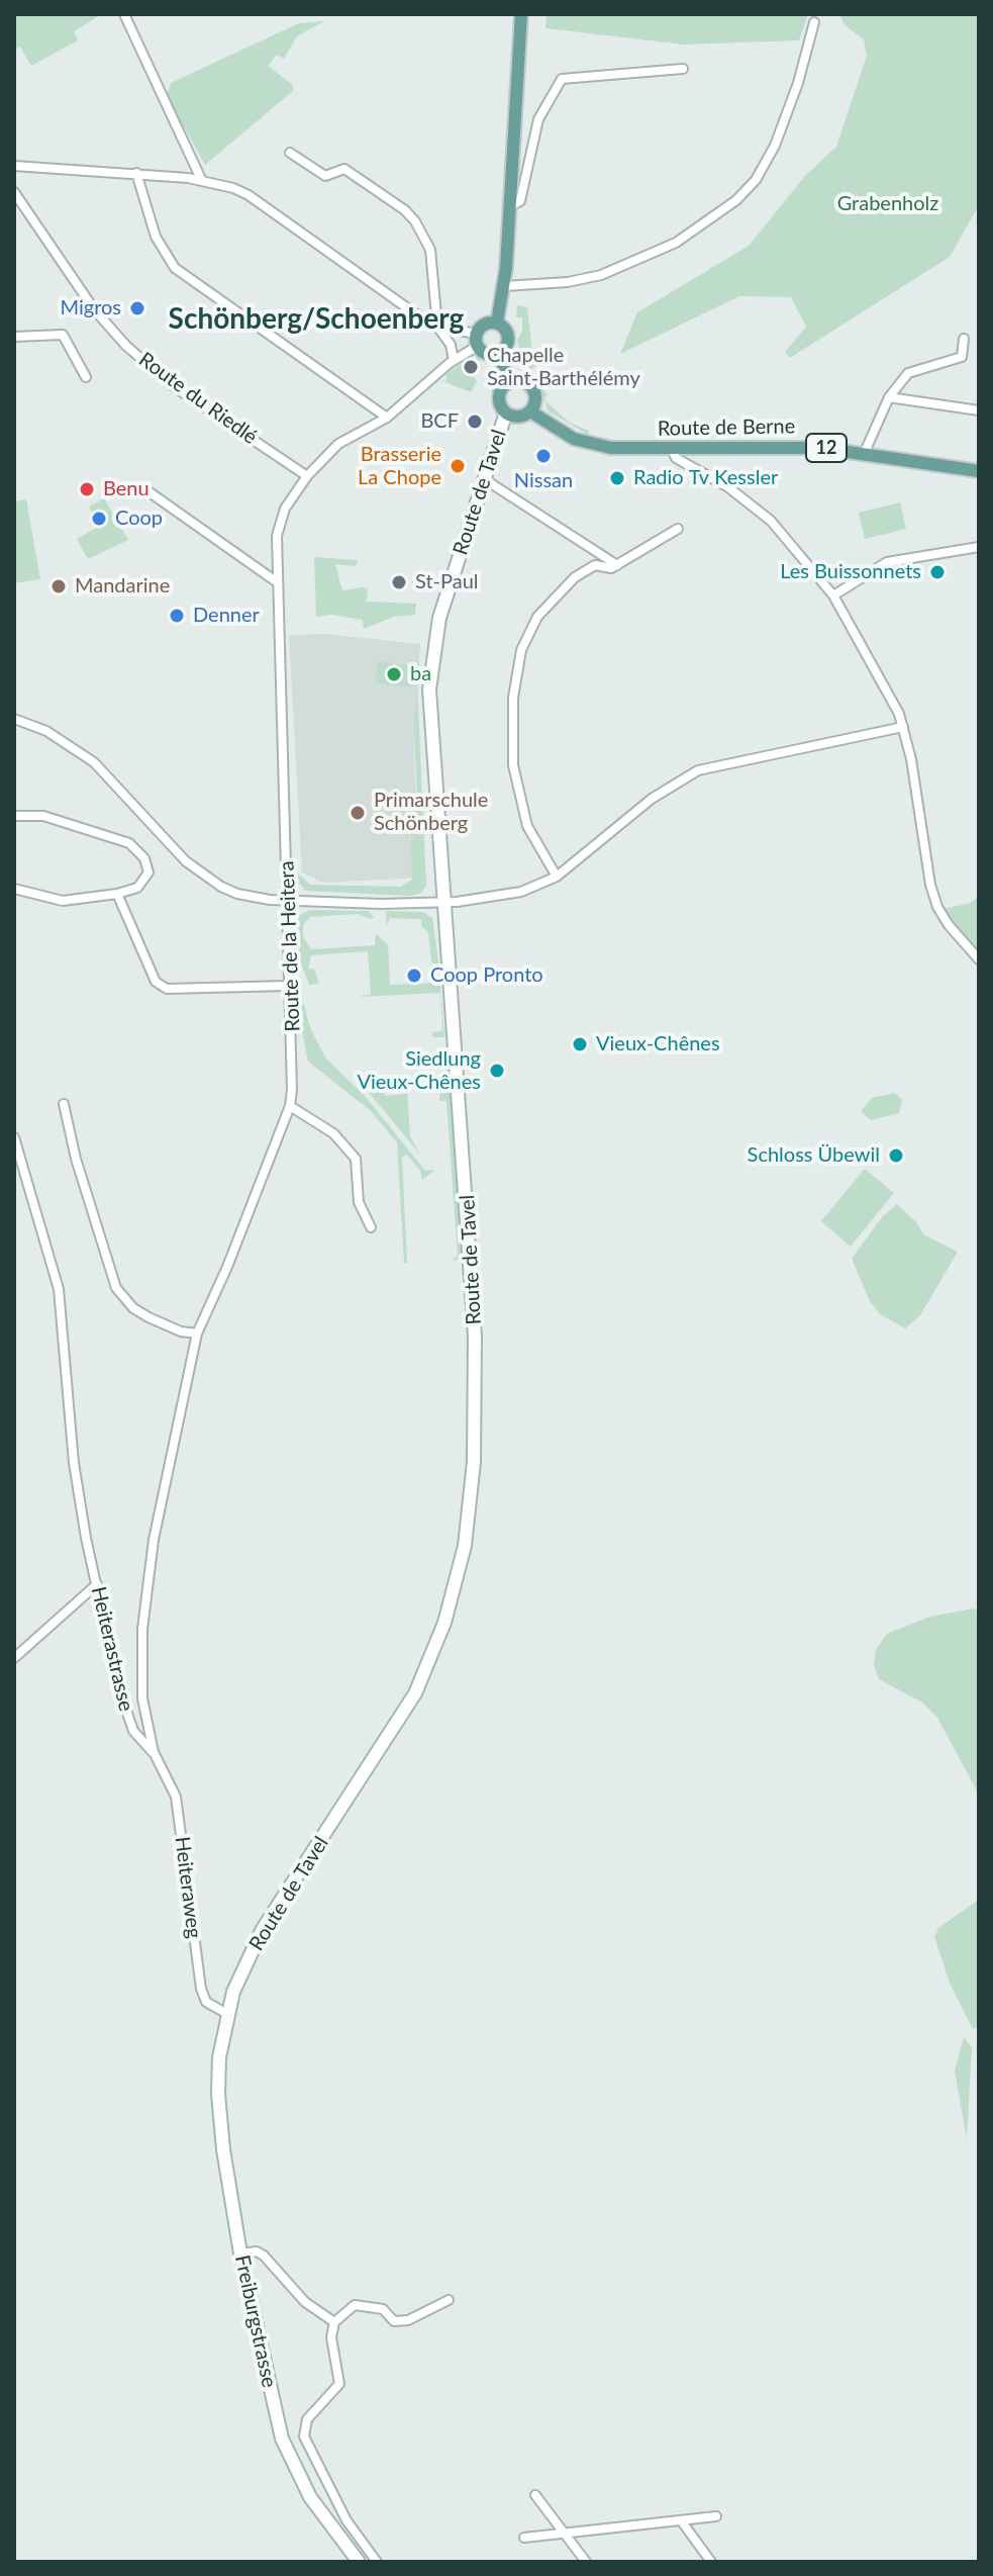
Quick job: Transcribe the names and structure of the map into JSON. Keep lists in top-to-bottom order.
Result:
{
  "streets": {
    "main road": [
      "Route de Berne",
      "12",
      "Route de Tavel",
      "Freiburgstrasse"
    ],
    "street": [
      "Route du Riedlé",
      "Route de la Heitera",
      "Heiterastrasse",
      "Heiteraweg"
    ]
  },
  "crossings": [
    ["Route du Riedlé", "Route de la Heitera"],
    ["Route de Berne", "Route de Tavel"],
    ["Route de Tavel", "Heiteraweg"],
    ["Route de Tavel", "Freiburgstrasse"],
    ["Route de la Heitera", "Heiterastrasse"],
    ["Heiterastrasse", "Heiteraweg"]
  ],
  "districts": ["Schönberg/Schoenberg"],
  "parks": ["Grabenholz"],
  "places": [
    "Migros",
    "Chapelle Saint-Barthélémy",
    "BCF",
    "Nissan",
    "Brasserie La Chope",
    "Radio Tv Kessler",
    "Benu",
    "Coop",
    "Les Buissonnets",
    "St-Paul",
    "Mandarine",
    "Denner",
    "ba",
    "Primarschule Schönberg",
    "Coop Pronto",
    "Vieux-Chênes",
    "Siedlung Vieux-Chênes",
    "Schloss Übewil"
  ]
}
